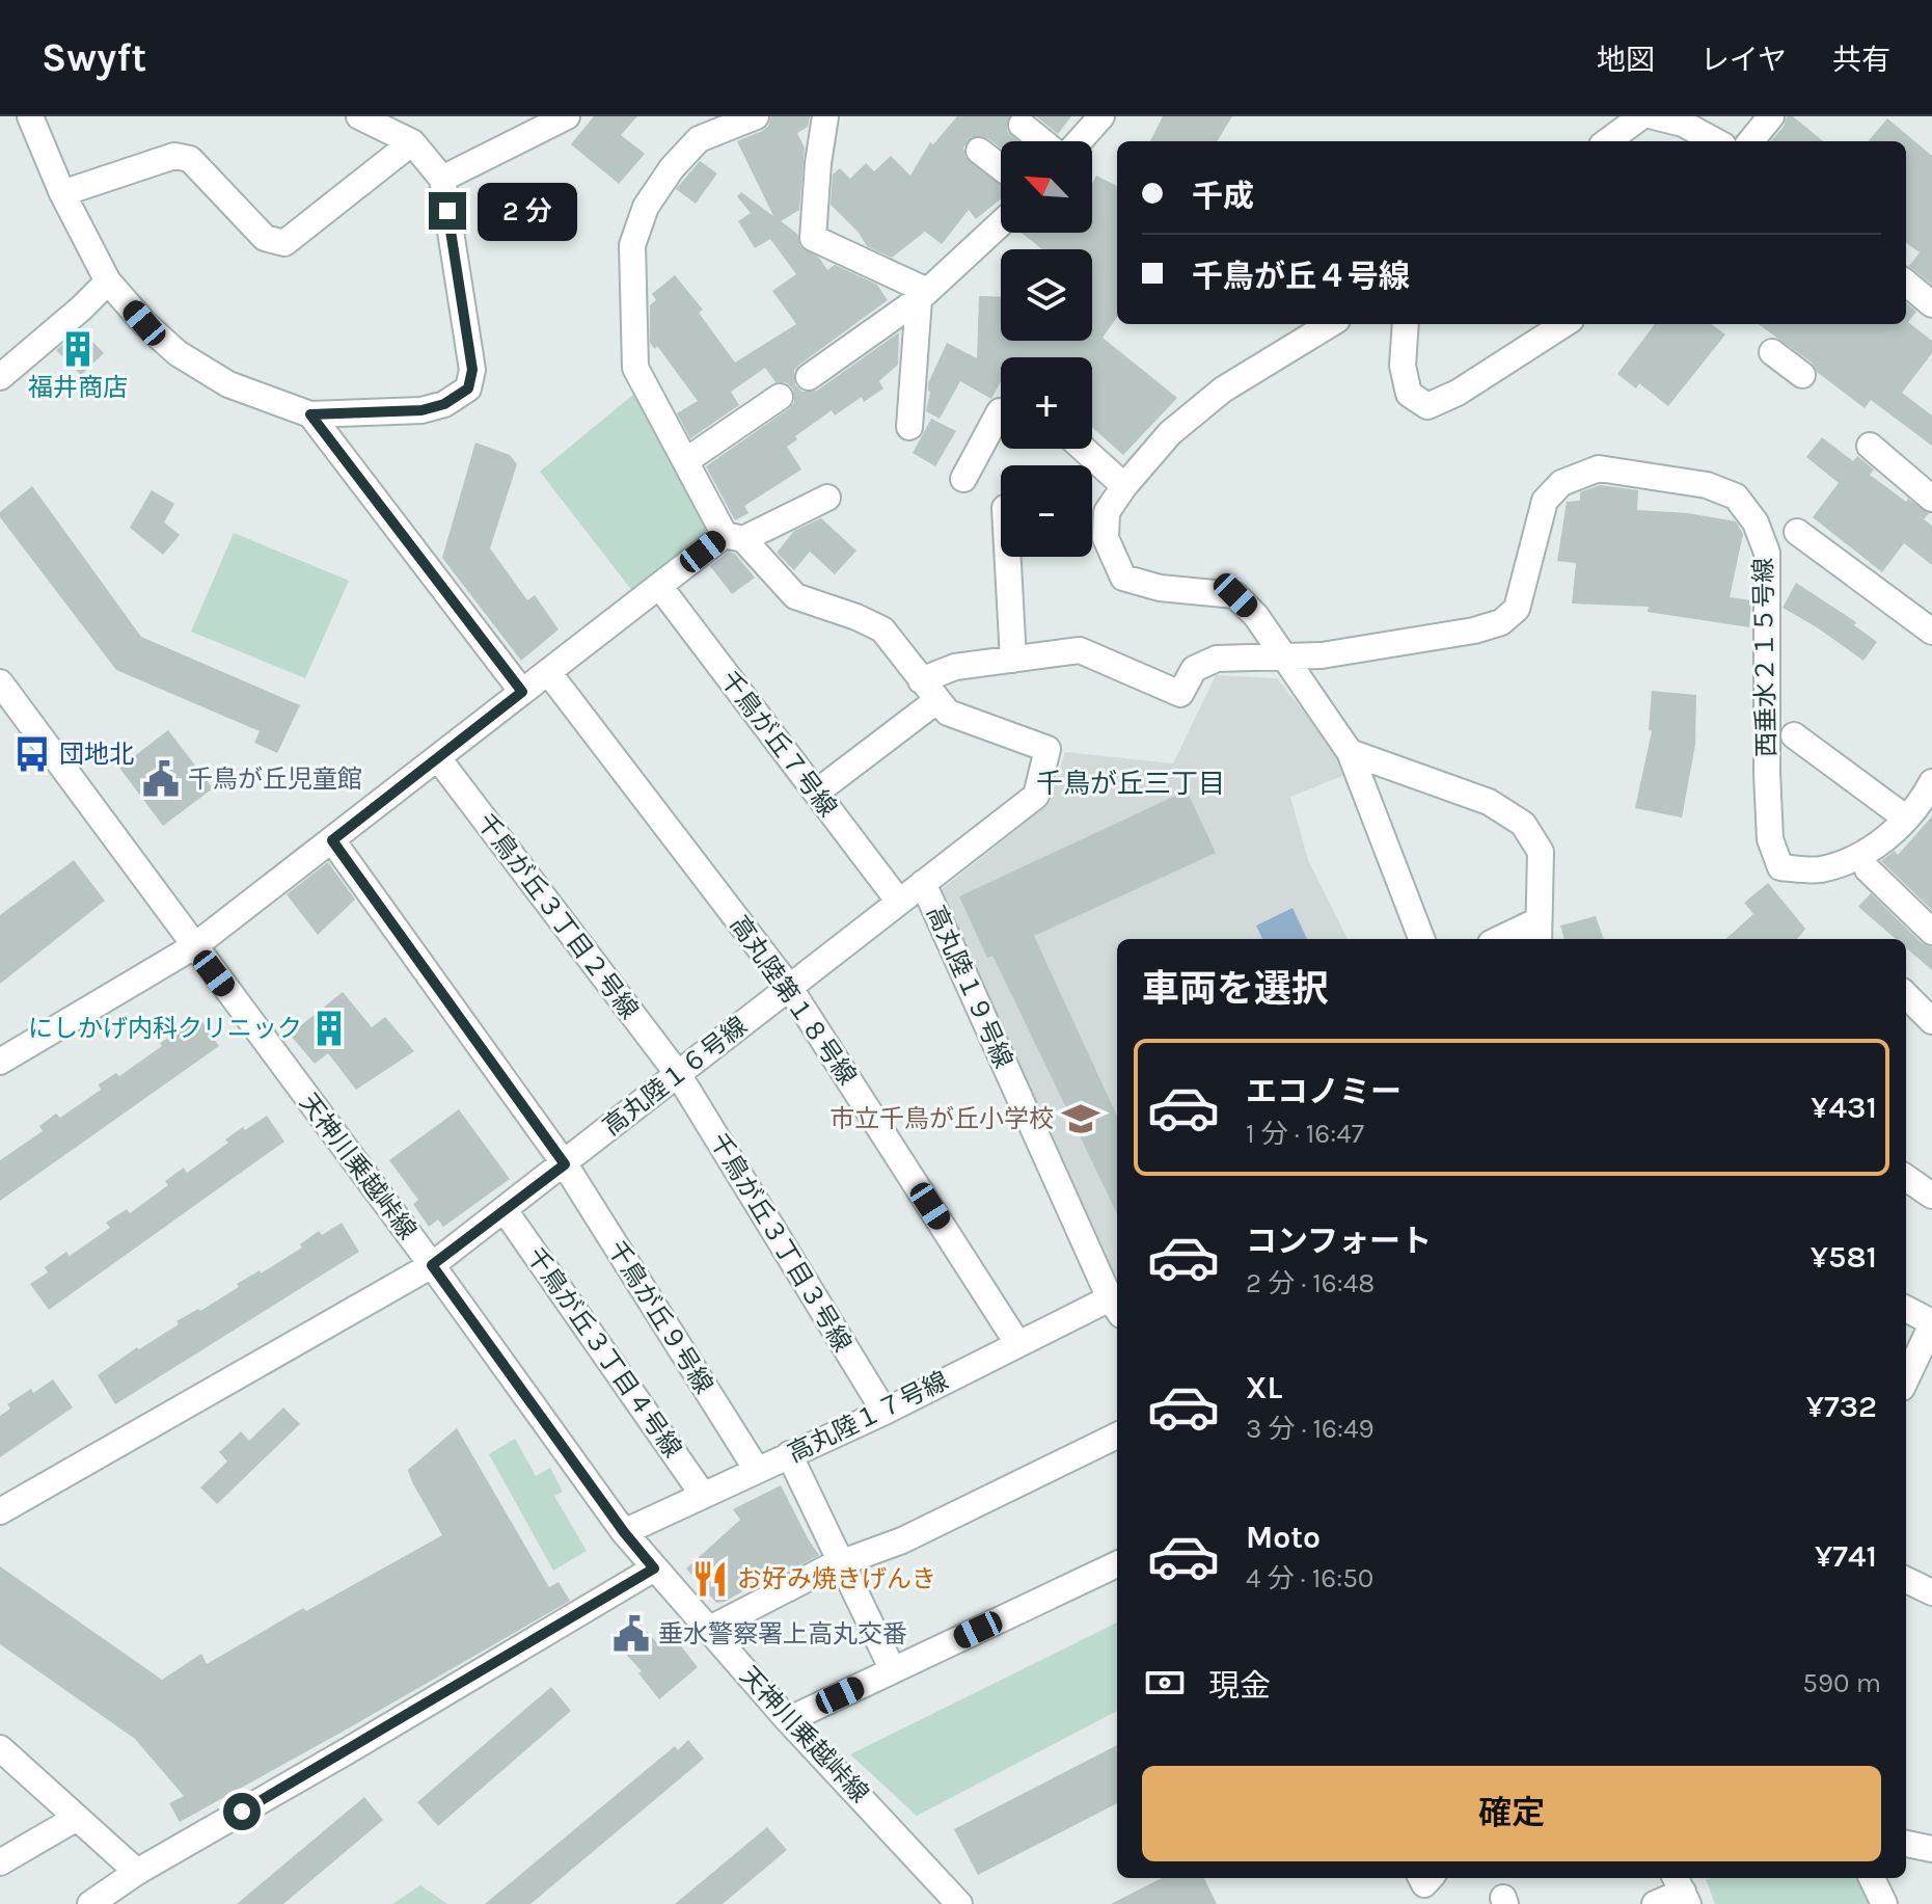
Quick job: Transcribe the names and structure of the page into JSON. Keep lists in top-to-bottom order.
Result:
{
  "streets": {
    "street": [
      "西垂水２１５号線",
      "千鳥が丘７号線",
      "千鳥が丘３丁目２号線",
      "高丸陸１９号線",
      "高丸陸第１８号線",
      "高丸陸１６号線",
      "天神川乗越峠線",
      "千鳥が丘３丁目３号線",
      "千鳥が丘９号線",
      "千鳥が丘３丁目４号線",
      "高丸陸１７号線"
    ]
  },
  "crossings": [
    ["千鳥が丘７号線", "高丸陸１６号線"],
    ["千鳥が丘３丁目２号線", "高丸陸１６号線"],
    ["千鳥が丘３丁目２号線", "千鳥が丘３丁目３号線"],
    ["高丸陸１９号線", "高丸陸１６号線"],
    ["高丸陸１９号線", "高丸陸１７号線"],
    ["高丸陸第１８号線", "高丸陸１６号線"],
    ["高丸陸第１８号線", "高丸陸１７号線"],
    ["高丸陸１６号線", "天神川乗越峠線"],
    ["高丸陸１６号線", "千鳥が丘３丁目３号線"],
    ["高丸陸１６号線", "千鳥が丘９号線"],
    ["高丸陸１６号線", "千鳥が丘３丁目４号線"],
    ["天神川乗越峠線", "高丸陸１７号線"],
    ["千鳥が丘３丁目３号線", "高丸陸１７号線"],
    ["千鳥が丘９号線", "高丸陸１７号線"],
    ["千鳥が丘３丁目４号線", "高丸陸１７号線"]
  ],
  "districts": ["千鳥が丘三丁目"],
  "places": {
    "building": ["福井商店", "にしかげ内科クリニック"],
    "bus stop": ["団地北"],
    "public building": ["千鳥が丘児童館", "垂水警察署上高丸交番"],
    "school or university": ["市立千鳥が丘小学校"],
    "restaurant": ["お好み焼きげんき"]
  },
  "north": "top left",
  "page": {
    "header": "Swyft",
    "nav": ["地図", "レイヤ", "共有"],
    "map_buttons": ["+", "−"],
    "banner": ["千成", "千鳥が丘４号線"],
    "bubble": "2 分",
    "heading": "車両を選択",
    "list": [
      {
        "name": "エコノミー",
        "note": "1 分 · 16:47",
        "value": "¥431"
      },
      {
        "name": "コンフォート",
        "note": "2 分 · 16:48",
        "value": "¥581"
      },
      {
        "name": "XL",
        "note": "3 分 · 16:49",
        "value": "¥732"
      },
      {
        "name": "Moto",
        "note": "4 分 · 16:50",
        "value": "¥741"
      }
    ],
    "pay": ["現金", "590 m"],
    "buttons": "確定"
  }
}
